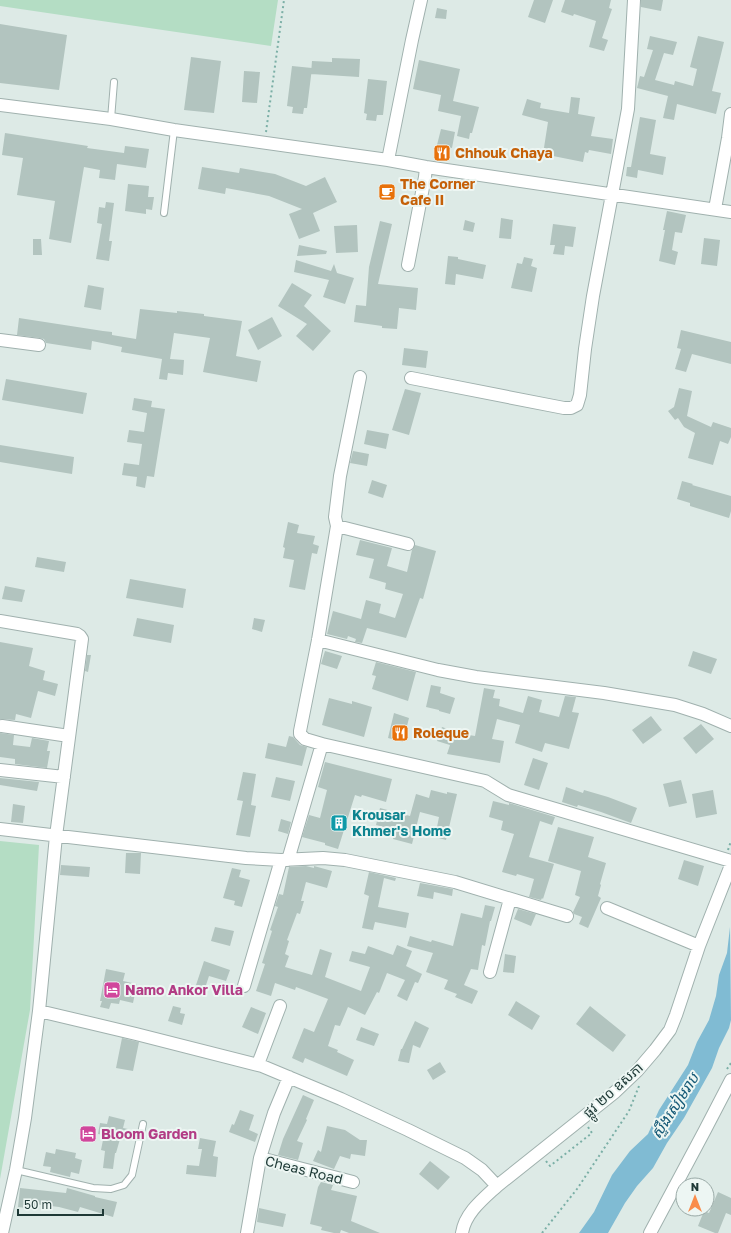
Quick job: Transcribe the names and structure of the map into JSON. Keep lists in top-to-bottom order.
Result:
{
  "streets": {
    "street": ["ផ្លូវ ២០ ឧសភា", "Cheas Road"]
  },
  "water": ["ស្ទឹងសៀមរាប"],
  "places": {
    "restaurant": ["Chhouk Chaya", "Roleque"],
    "cafe": ["The Corner Cafe II"],
    "building": ["Krousar Khmer's Home"],
    "hotel": ["Namo Ankor Villa", "Bloom Garden"]
  },
  "scale_bar": "50 m",
  "north": "top"
}
